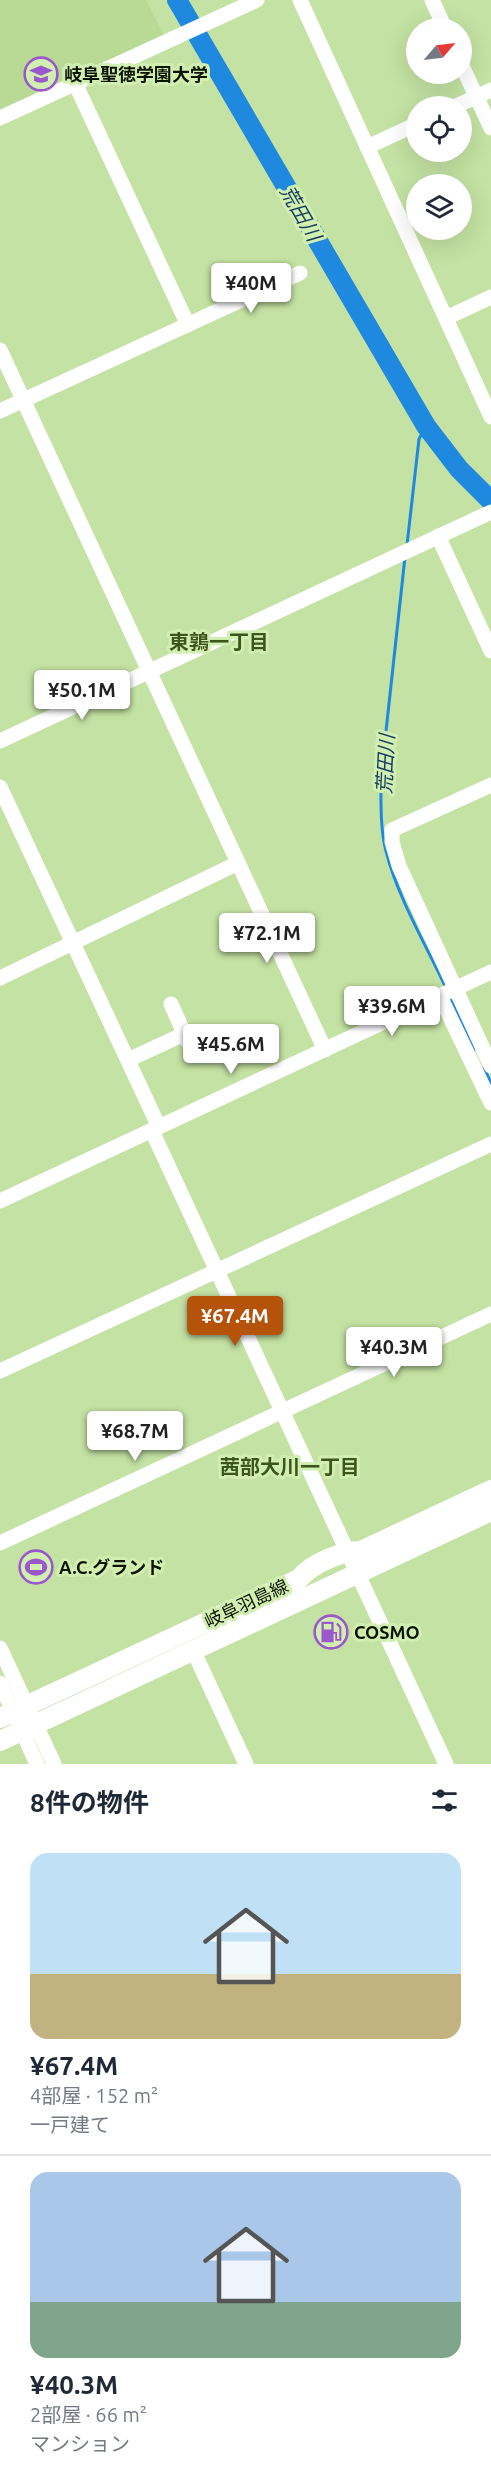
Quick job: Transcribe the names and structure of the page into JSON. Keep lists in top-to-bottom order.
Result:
{
  "streets": {
    "main road": ["岐阜羽島線"]
  },
  "districts": ["東鶉一丁目", "茜部大川一丁目"],
  "water": ["荒田川"],
  "places": {
    "school or university": ["岐阜聖徳学園大学"],
    "sports": ["A.C.グランド"],
    "fuel station": ["COSMO"]
  },
  "north": "top right",
  "page": {
    "price": [
      "¥40M",
      "¥50.1M",
      "¥72.1M",
      "¥39.6M",
      "¥45.6M",
      "¥67.4M",
      "¥40.3M",
      "¥68.7M"
    ],
    "heading": "8件の物件",
    "list": [
      {
        "name": "¥67.4M",
        "note": "4部屋 · 152 m² · 一戸建て"
      },
      {
        "name": "¥40.3M",
        "note": "2部屋 · 66 m² · マンション"
      }
    ]
  }
}
